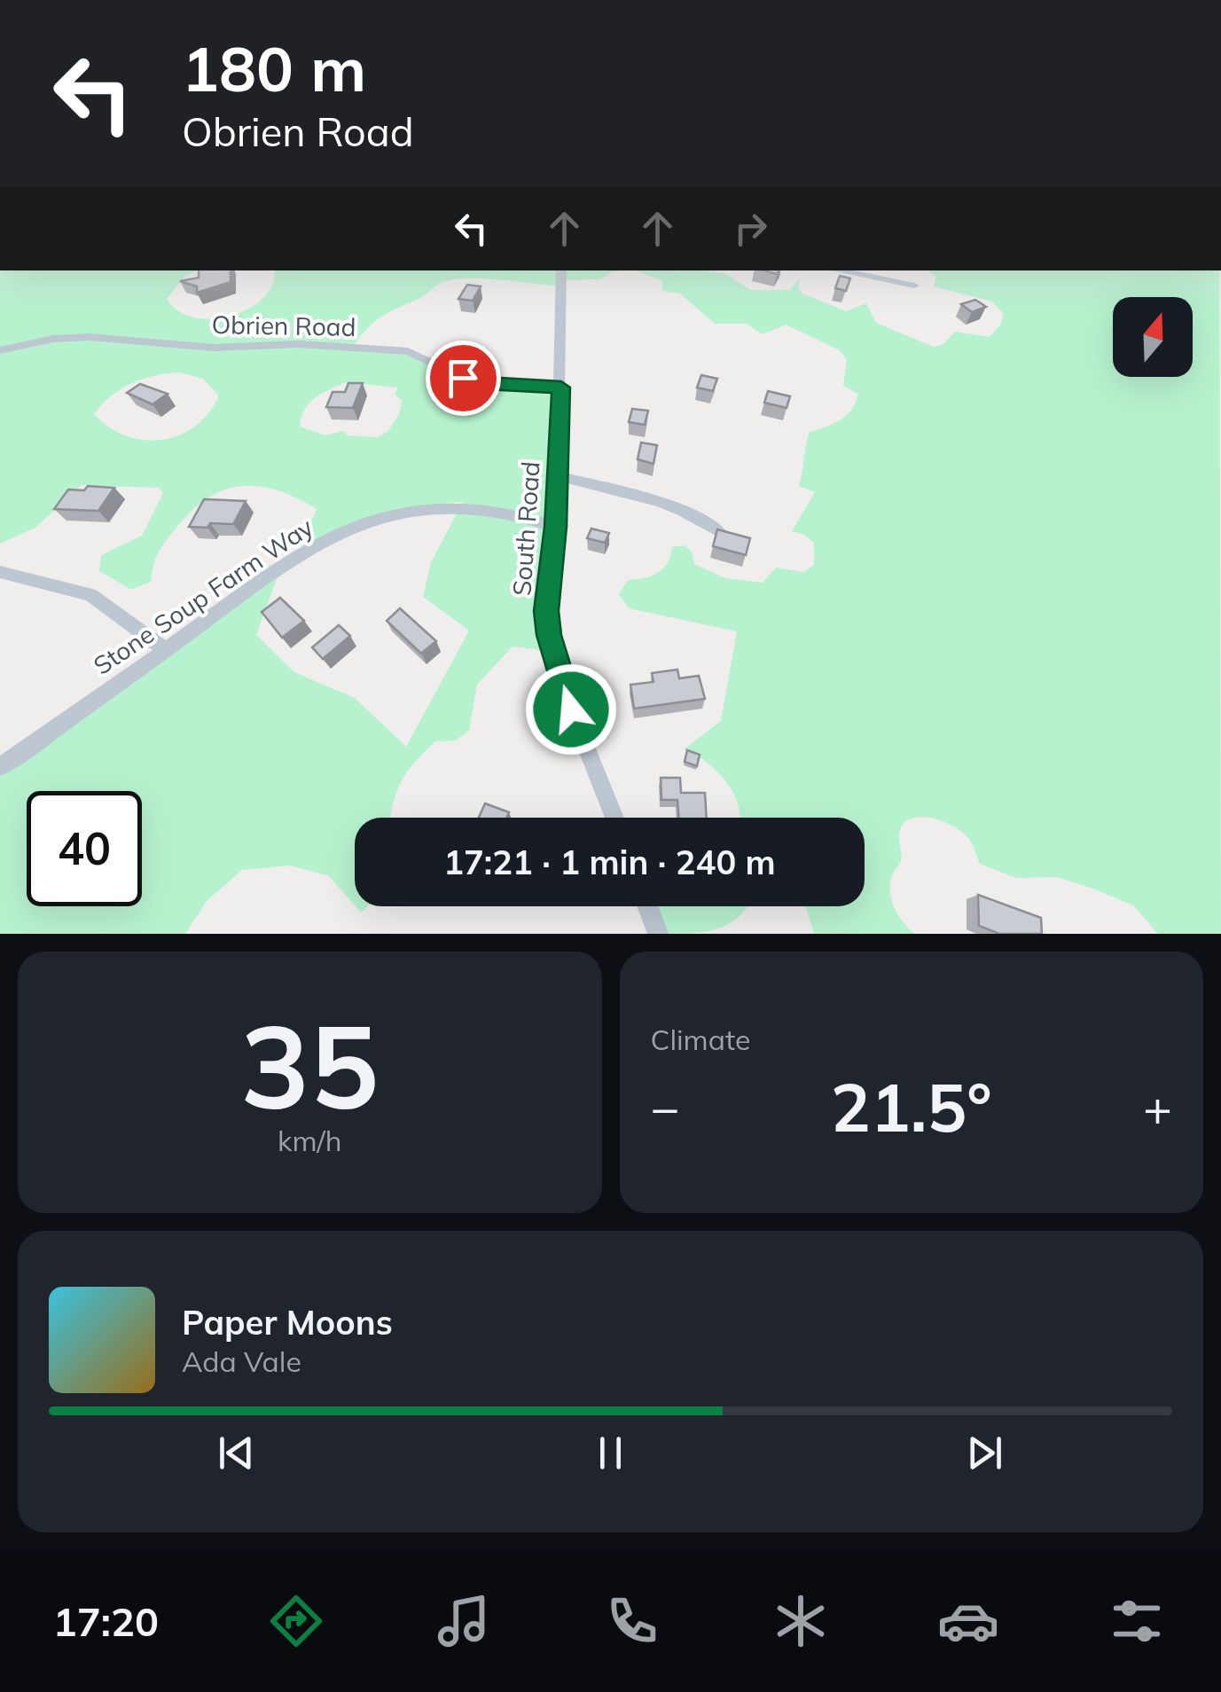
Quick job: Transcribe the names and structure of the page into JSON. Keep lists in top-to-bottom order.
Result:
{
  "streets": {
    "street": ["Obrien Road", "South Road", "Stone Soup Farm Way"]
  },
  "crossings": [
    ["Obrien Road", "South Road"],
    ["South Road", "Stone Soup Farm Way"]
  ],
  "north": "top",
  "page": {
    "turn": ["180 m", "Obrien Road"],
    "limit": "40",
    "trip": "17:21 · 1 min · 240 m",
    "tile": [
      ["35", "km/h"],
      "Climate"
    ],
    "heat": ["−", "21.5°", "+"],
    "song": ["Paper Moons", "Ada Vale"],
    "tabs": "17:20"
  }
}
